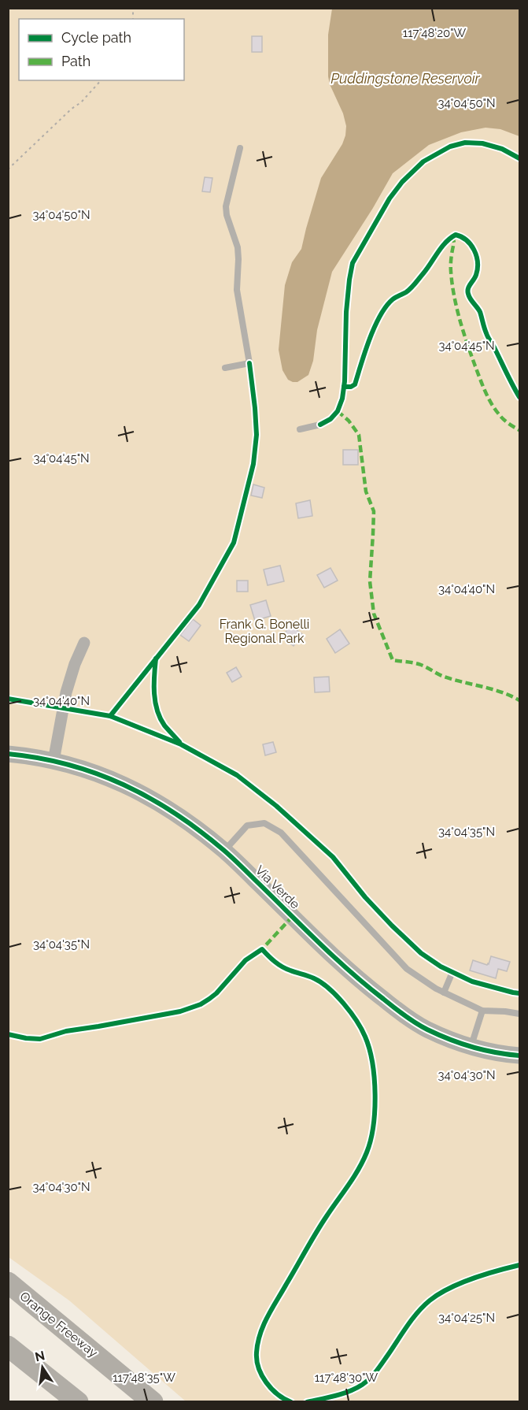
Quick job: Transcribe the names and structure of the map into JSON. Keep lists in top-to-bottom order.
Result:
{
  "streets": {
    "highway": ["Orange Freeway"],
    "main road": ["Via Verde"]
  },
  "water": ["Puddingstone Reservoir"],
  "parks": ["Frank G. Bonelli Regional Park"],
  "legend": ["Cycle path", "Path"],
  "north": "top",
  "coordinates": [
    "117°48'20\"W",
    "34°04'50\"N",
    "34°04'45\"N",
    "34°04'40\"N",
    "34°04'35\"N",
    "34°04'30\"N",
    "34°04'25\"N",
    "117°48'35\"W",
    "117°48'30\"W"
  ]
}
